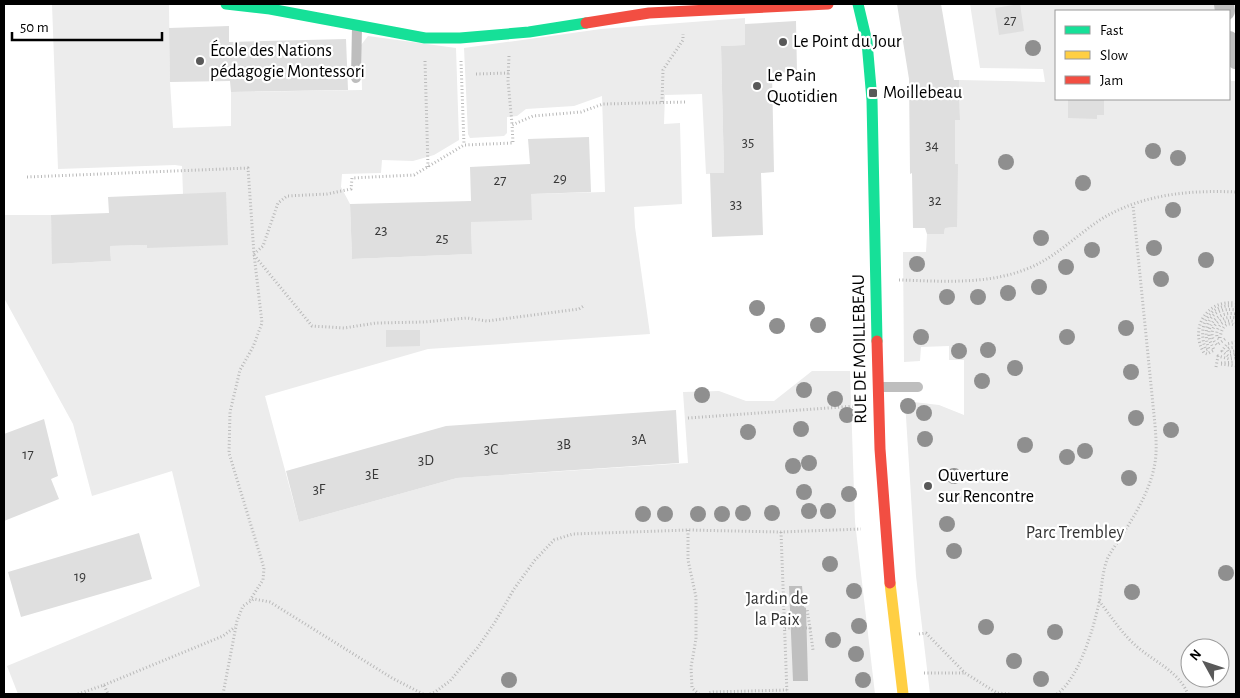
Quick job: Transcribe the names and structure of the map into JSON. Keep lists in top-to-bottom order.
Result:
{
  "streets": {
    "street": ["RUE DE MOILLEBEAU"]
  },
  "parks": ["Parc Trembley", "Jardin de la Paix"],
  "places": {
    "other": [
      "Le Point du Jour",
      "École des Nations pédagogie Montessori",
      "Le Pain Quotidien",
      "Ouverture sur Rencontre"
    ],
    "transit": ["Moillebeau"]
  },
  "house_numbers": [
    "27",
    "35",
    "34",
    "29",
    "27",
    "32",
    "33",
    "23",
    "25",
    "3A",
    "3B",
    "3C",
    "17",
    "3D",
    "3E",
    "3F",
    "19"
  ],
  "legend": ["Fast", "Slow", "Jam"],
  "scale_bar": "50 m",
  "north": "top left"
}
